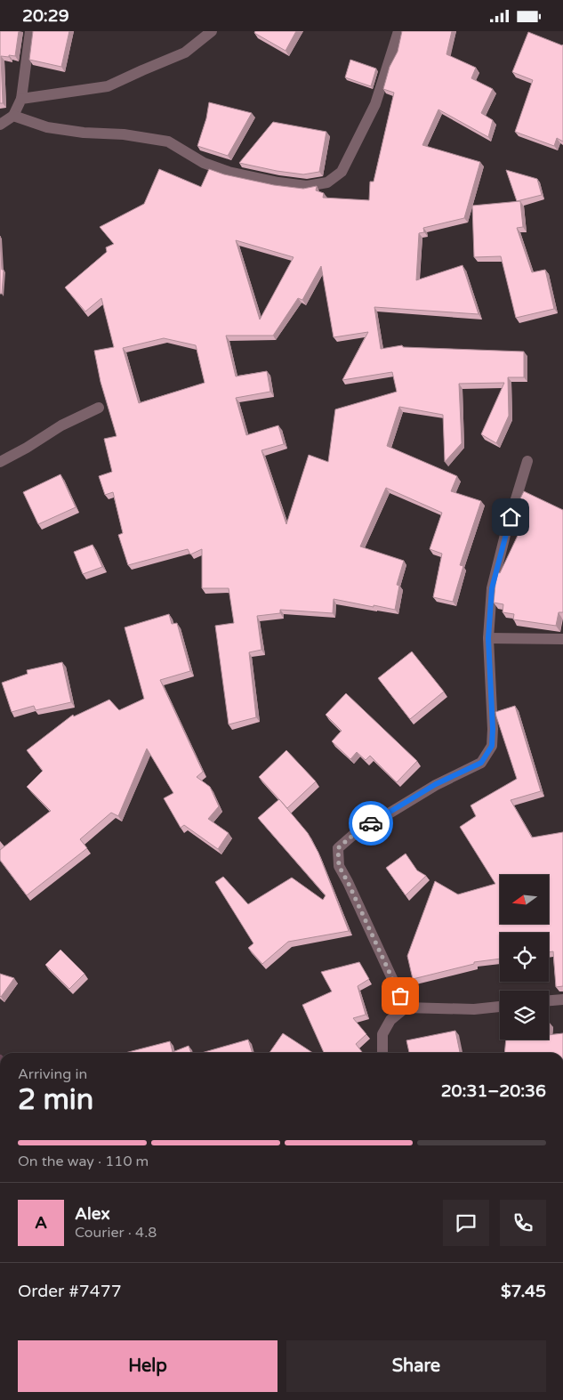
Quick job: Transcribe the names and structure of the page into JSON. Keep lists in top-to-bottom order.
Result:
{
  "north": "left",
  "page": {
    "status": "20:29",
    "heading": ["2 min", "Arriving in", "20:31–20:36"],
    "panel": [
      "Alex",
      "Courier · 4.8",
      "Order #7477",
      "$7.45"
    ],
    "bar": "On the way · 110 m",
    "round": "A",
    "buttons": ["Help", "Share"]
  }
}
